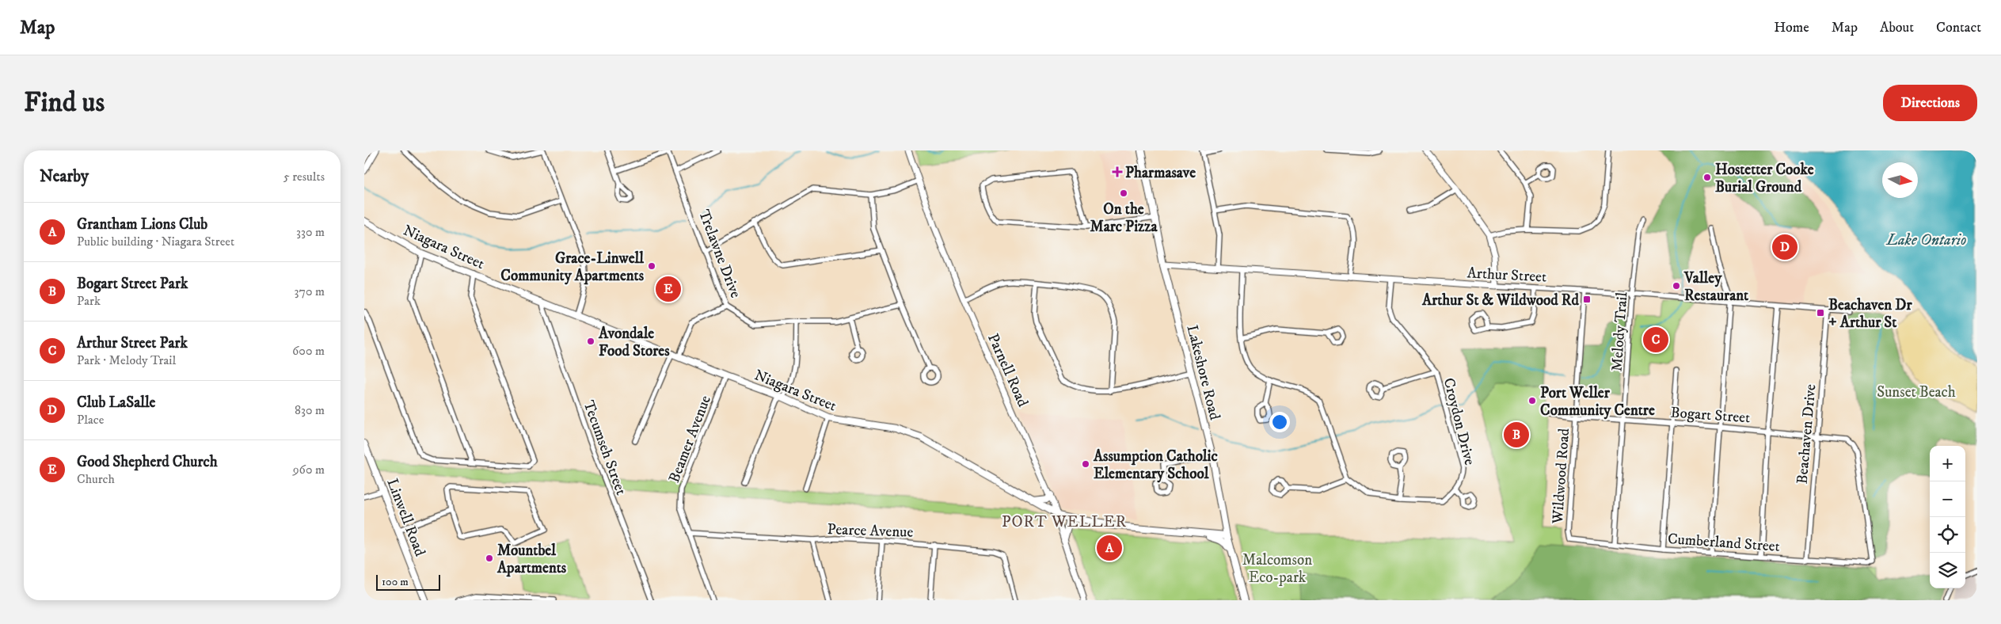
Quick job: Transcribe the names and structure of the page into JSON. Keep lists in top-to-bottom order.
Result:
{
  "streets": {
    "main road": ["Niagara Street", "Lakeshore Road", "Linwell Road"],
    "street": [
      "Trelawne Drive",
      "Arthur Street",
      "Melody Trail",
      "Parnell Road",
      "Bogart Street",
      "Croydon Drive",
      "Beachaven Drive",
      "Beamer Avenue",
      "Tecumseh Street",
      "Wildwood Road",
      "Pearce Avenue",
      "Cumberland Street"
    ]
  },
  "crossings": [
    ["Niagara Street", "Parnell Road"],
    ["Niagara Street", "Lakeshore Road"],
    ["Niagara Street", "Beamer Avenue"],
    ["Niagara Street", "Tecumseh Street"],
    ["Arthur Street", "Melody Trail"],
    ["Arthur Street", "Lakeshore Road"],
    ["Arthur Street", "Croydon Drive"],
    ["Arthur Street", "Beachaven Drive"],
    ["Arthur Street", "Wildwood Road"],
    ["Melody Trail", "Bogart Street"],
    ["Melody Trail", "Cumberland Street"],
    ["Bogart Street", "Beachaven Drive"],
    ["Bogart Street", "Wildwood Road"],
    ["Bogart Street", "Cumberland Street"],
    ["Beachaven Drive", "Cumberland Street"],
    ["Beamer Avenue", "Pearce Avenue"],
    ["Wildwood Road", "Cumberland Street"]
  ],
  "districts": ["PORT WELLER"],
  "water": ["Lake Ontario"],
  "parks": ["Sunset Beach", "Malcomson Eco-park"],
  "places": {
    "health": ["Pharmasave"],
    "other": [
      "Hostetter Cooke Burial Ground",
      "On the Marc Pizza",
      "Grace-Linwell Community Apartments",
      "Valley Restaurant",
      "Avondale Food Stores",
      "Port Weller Community Centre",
      "Assumption Catholic Elementary School",
      "Mountbel Apartments"
    ],
    "transit": ["Arthur St & Wildwood Rd", "Beachaven Dr + Arthur St"]
  },
  "scale_bar": "100 m",
  "north": "right",
  "page": {
    "header": "Map",
    "nav": [
      "Home",
      "Map",
      "About",
      "Contact"
    ],
    "buttons": "Directions",
    "title": "Find us",
    "heading": ["Nearby", "5 results"],
    "list": [
      {
        "mark": "A",
        "name": "Grantham Lions Club",
        "note": "Public building · Niagara Street",
        "value": "330 m"
      },
      {
        "mark": "B",
        "name": "Bogart Street Park",
        "note": "Park",
        "value": "370 m"
      },
      {
        "mark": "C",
        "name": "Arthur Street Park",
        "note": "Park · Melody Trail",
        "value": "600 m"
      },
      {
        "mark": "D",
        "name": "Club LaSalle",
        "note": "Place",
        "value": "830 m"
      },
      {
        "mark": "E",
        "name": "Good Shepherd Church",
        "note": "Church",
        "value": "960 m"
      }
    ],
    "pins": [
      "D",
      "E",
      "C",
      "B",
      "A"
    ],
    "map_buttons": ["+", "−"],
    "scale": "100 m"
  }
}
